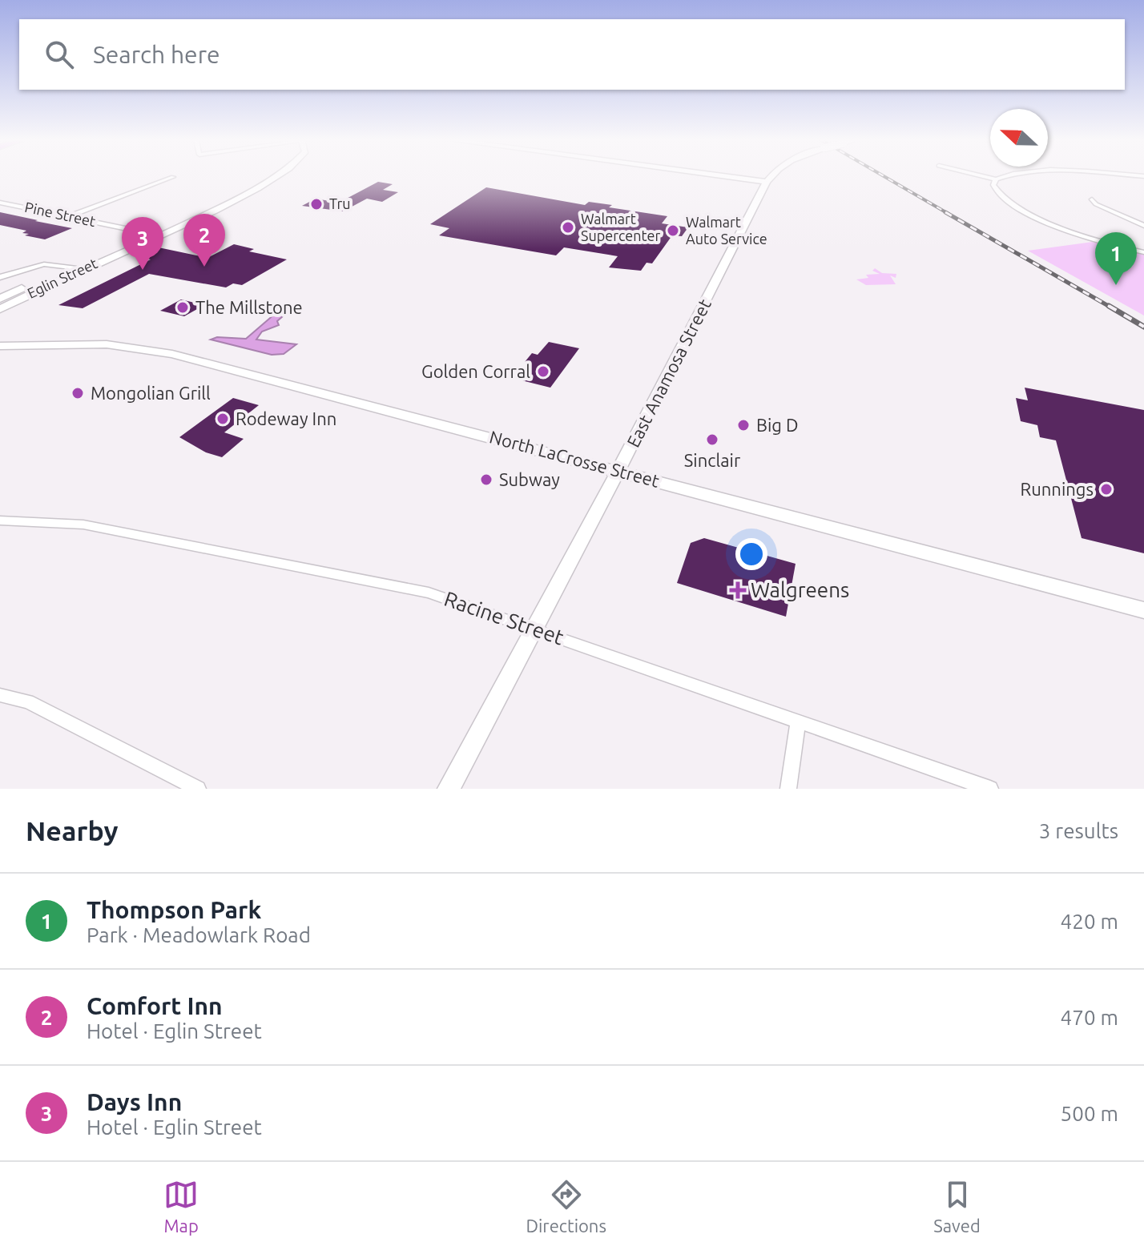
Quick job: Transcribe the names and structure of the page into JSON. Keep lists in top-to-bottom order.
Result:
{
  "streets": {
    "main road": ["Eglin Street", "East Anamosa Street", "North LaCrosse Street"],
    "street": ["Pine Street", "Racine Street"]
  },
  "crossings": [
    ["Pine Street", "Eglin Street"],
    ["East Anamosa Street", "North LaCrosse Street"],
    ["East Anamosa Street", "Racine Street"]
  ],
  "places": {
    "other": [
      "Tru",
      "Walmart Supercenter",
      "Walmart Auto Service",
      "The Millstone",
      "Golden Corral",
      "Mongolian Grill",
      "Rodeway Inn",
      "Big D",
      "Sinclair",
      "Subway",
      "Runnings"
    ],
    "health": ["Walgreens"]
  },
  "north": "left",
  "page": {
    "search": "Search here",
    "pins": ["2", "3", "1"],
    "heading": ["Nearby", "3 results"],
    "list": [
      {
        "mark": "1",
        "name": "Thompson Park",
        "note": "Park · Meadowlark Road",
        "value": "420 m"
      },
      {
        "mark": "2",
        "name": "Comfort Inn",
        "note": "Hotel · Eglin Street",
        "value": "470 m"
      },
      {
        "mark": "3",
        "name": "Days Inn",
        "note": "Hotel · Eglin Street",
        "value": "500 m"
      }
    ],
    "nav": ["Map", "Directions", "Saved"]
  }
}
